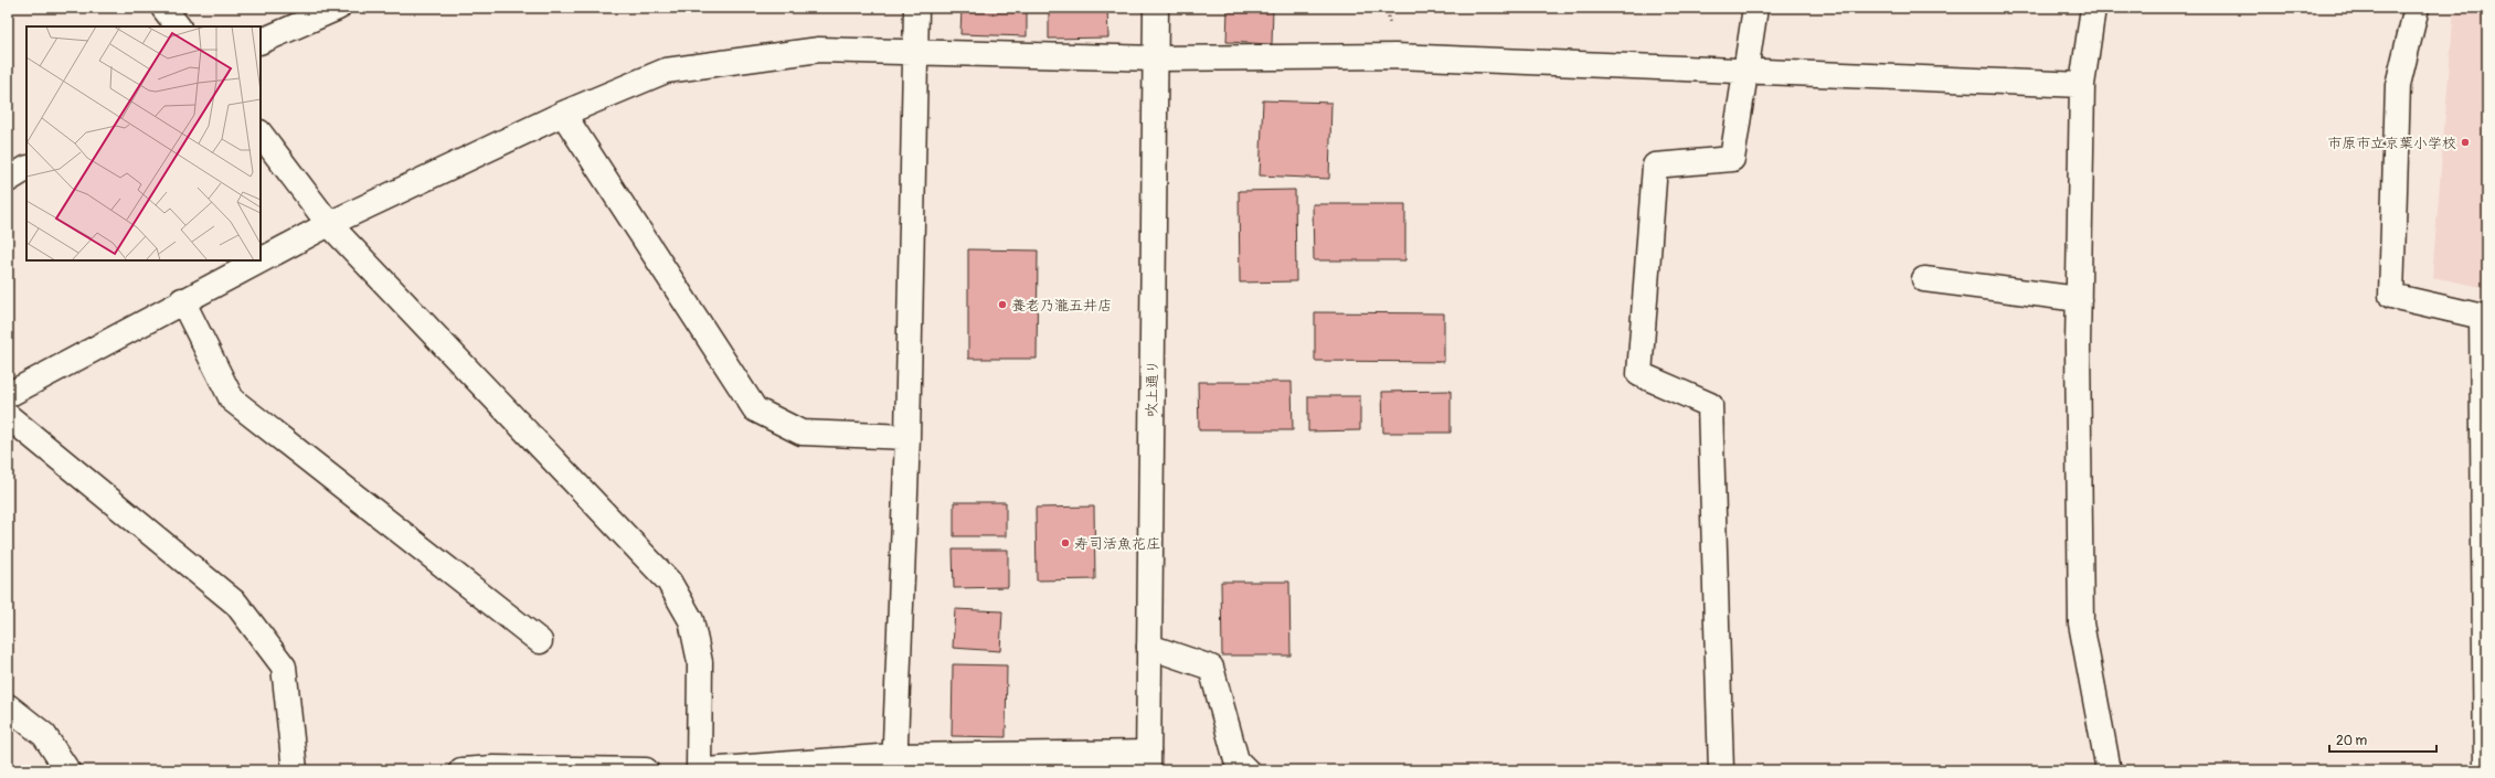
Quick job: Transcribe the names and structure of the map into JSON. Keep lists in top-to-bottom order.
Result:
{
  "streets": {
    "street": ["吹上通り"]
  },
  "places": ["市原市立京葉小学校", "養老乃瀧五井店", "寿司活魚花庄"],
  "scale_bar": "20 m"
}
